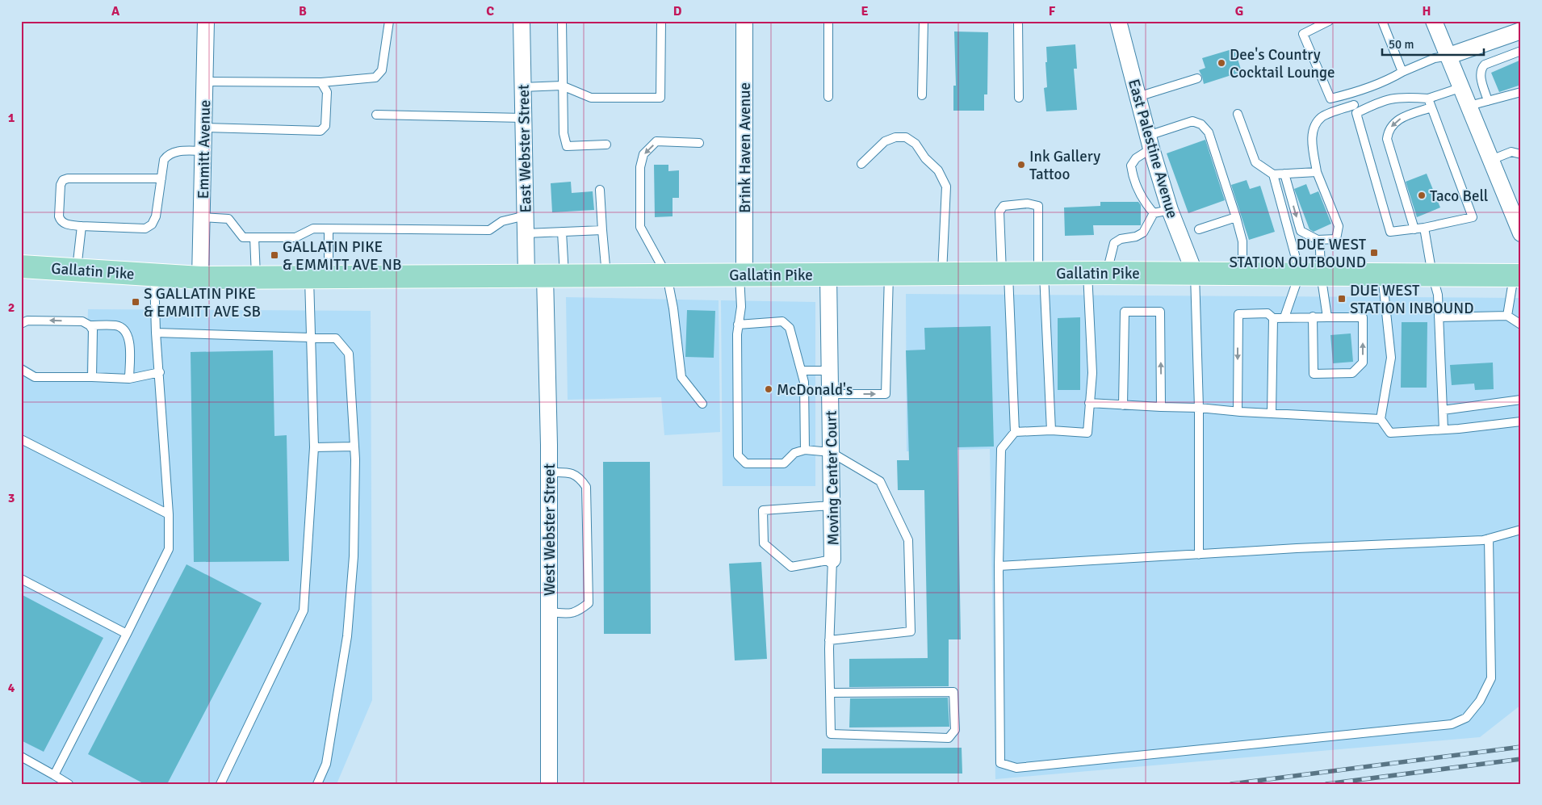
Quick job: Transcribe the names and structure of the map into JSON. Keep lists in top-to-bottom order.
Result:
{
  "streets": {
    "main road": ["Gallatin Pike"],
    "street": [
      "Brink Haven Avenue",
      "East Webster Street",
      "East Palestine Avenue",
      "Emmitt Avenue",
      "Moving Center Court",
      "West Webster Street"
    ]
  },
  "crossings": [
    ["Brink Haven Avenue", "Gallatin Pike"],
    ["East Webster Street", "Gallatin Pike"],
    ["East Webster Street", "West Webster Street"],
    ["East Palestine Avenue", "Gallatin Pike"],
    ["Emmitt Avenue", "Gallatin Pike"],
    ["Gallatin Pike", "Moving Center Court"],
    ["Gallatin Pike", "West Webster Street"]
  ],
  "places": {
    "other": [
      "Dee's Country Cocktail Lounge",
      "Ink Gallery Tattoo",
      "Taco Bell",
      "McDonald's"
    ],
    "transit": [
      "DUE WEST STATION OUTBOUND",
      "GALLATIN PIKE & EMMITT AVE NB",
      "DUE WEST STATION INBOUND",
      "S GALLATIN PIKE & EMMITT AVE SB"
    ]
  },
  "scale_bar": "50 m",
  "grid": {
    "columns": [
      "A",
      "B",
      "C",
      "D",
      "E",
      "F",
      "G",
      "H"
    ],
    "rows": [
      "1",
      "2",
      "3",
      "4"
    ]
  }
}
